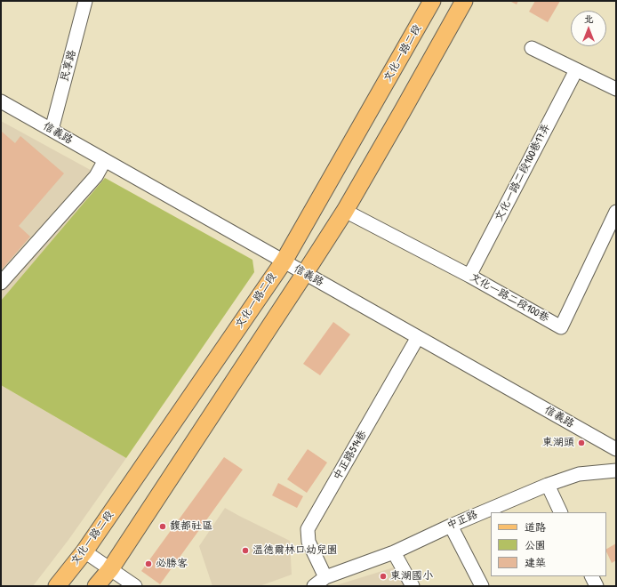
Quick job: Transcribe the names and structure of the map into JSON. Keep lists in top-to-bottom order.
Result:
{
  "streets": {
    "main road": ["文化一路二段"],
    "street": [
      "民享路",
      "信義路",
      "文化一路二段100巷17弄",
      "文化一路二段100巷",
      "中正路514巷",
      "中正路"
    ]
  },
  "crossings": [
    ["文化一路二段", "信義路"],
    ["民享路", "信義路"],
    ["信義路", "中正路514巷"],
    ["文化一路二段100巷17弄", "文化一路二段100巷"],
    ["中正路514巷", "中正路"]
  ],
  "places": [
    "東湖頭",
    "馥都社區",
    "溫德爾林口幼兒園",
    "必勝客",
    "東湖國小"
  ],
  "legend": ["道路", "公園", "建築"],
  "north": "top"
}
